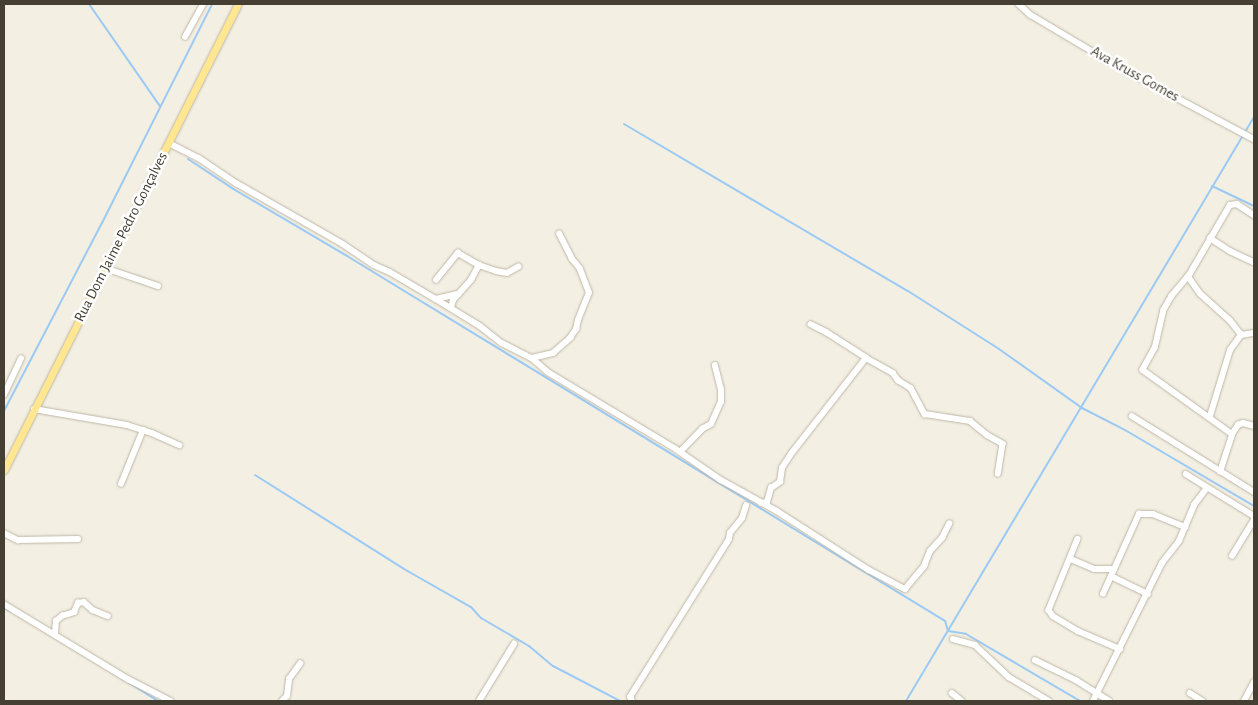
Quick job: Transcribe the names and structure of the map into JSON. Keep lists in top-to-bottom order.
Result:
{
  "streets": {
    "main road": ["Rua Dom Jaime Pedro Gonçalves"],
    "street": ["Ava Kruss Gomes"]
  }
}
